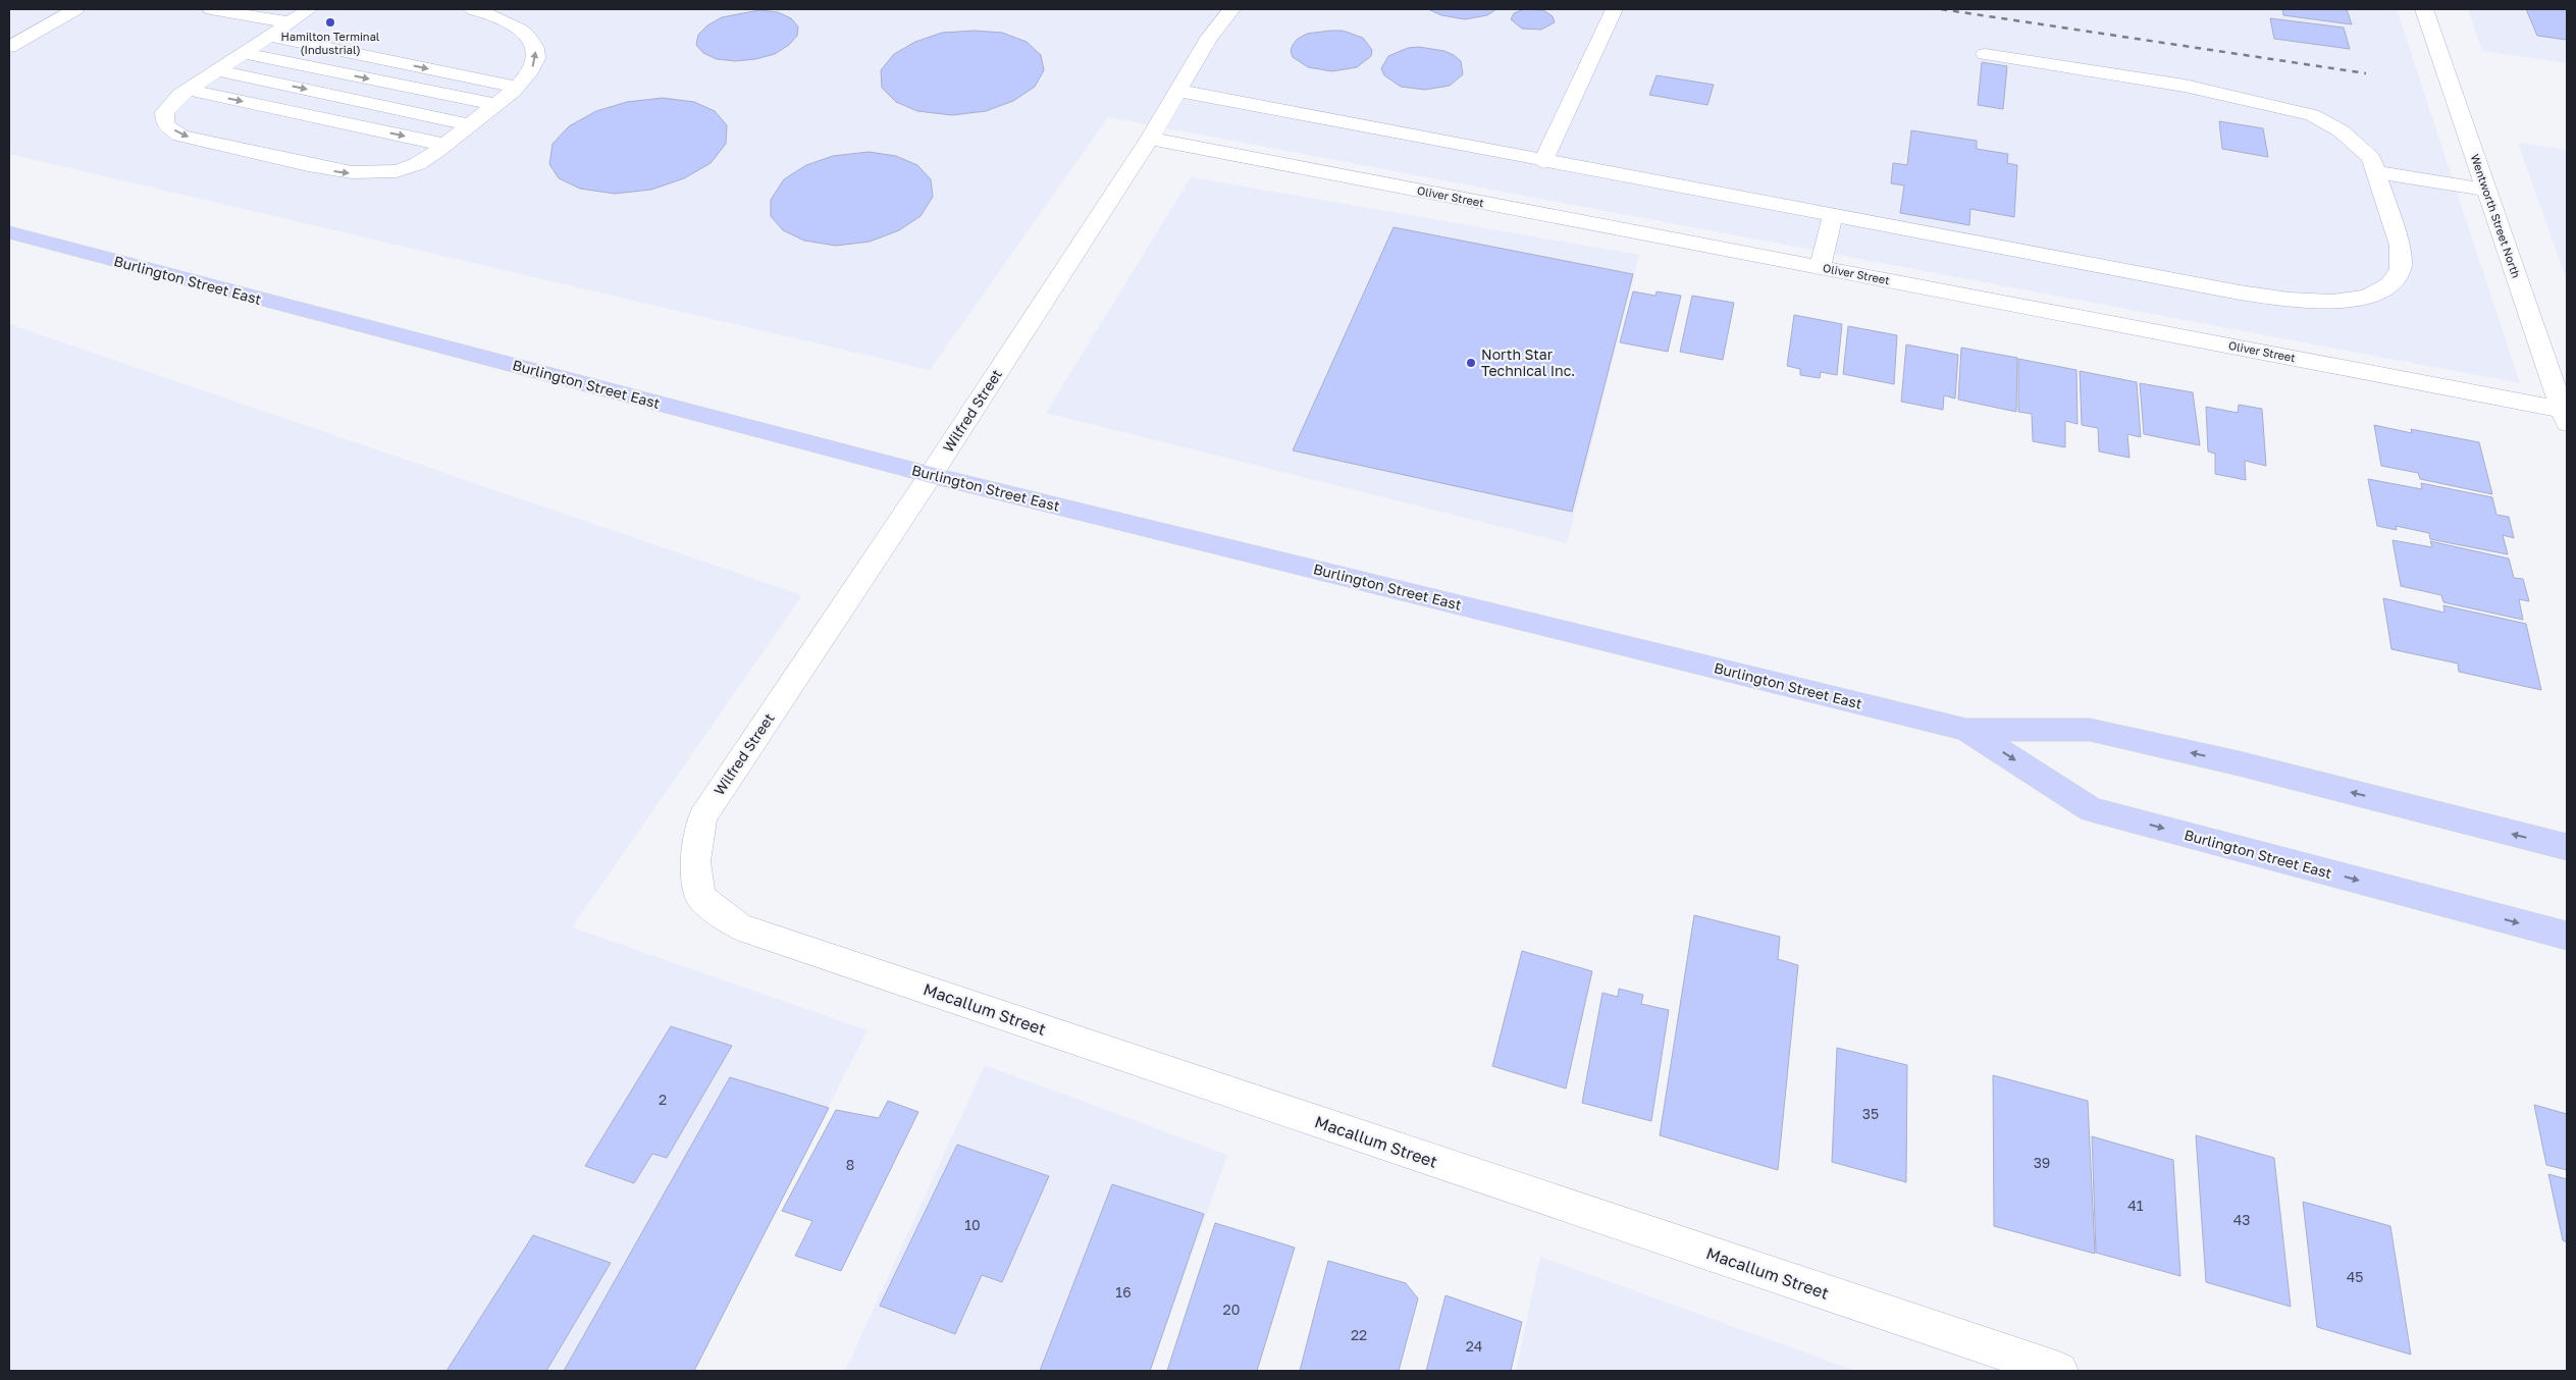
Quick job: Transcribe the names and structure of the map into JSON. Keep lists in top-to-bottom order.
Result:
{
  "streets": {
    "main road": ["Burlington Street East"],
    "street": [
      "Oliver Street",
      "Wentworth Street North",
      "Wilfred Street",
      "Macallum Street"
    ]
  },
  "crossings": [
    ["Oliver Street", "Wentworth Street North"],
    ["Oliver Street", "Wilfred Street"],
    ["Burlington Street East", "Wilfred Street"],
    ["Wilfred Street", "Macallum Street"]
  ],
  "places": ["Hamilton Terminal (Industrial)", "North Star Technical Inc."],
  "house_numbers": [
    "2",
    "35",
    "39",
    "8",
    "41",
    "43",
    "10",
    "45",
    "16",
    "20",
    "22",
    "24"
  ]
}
